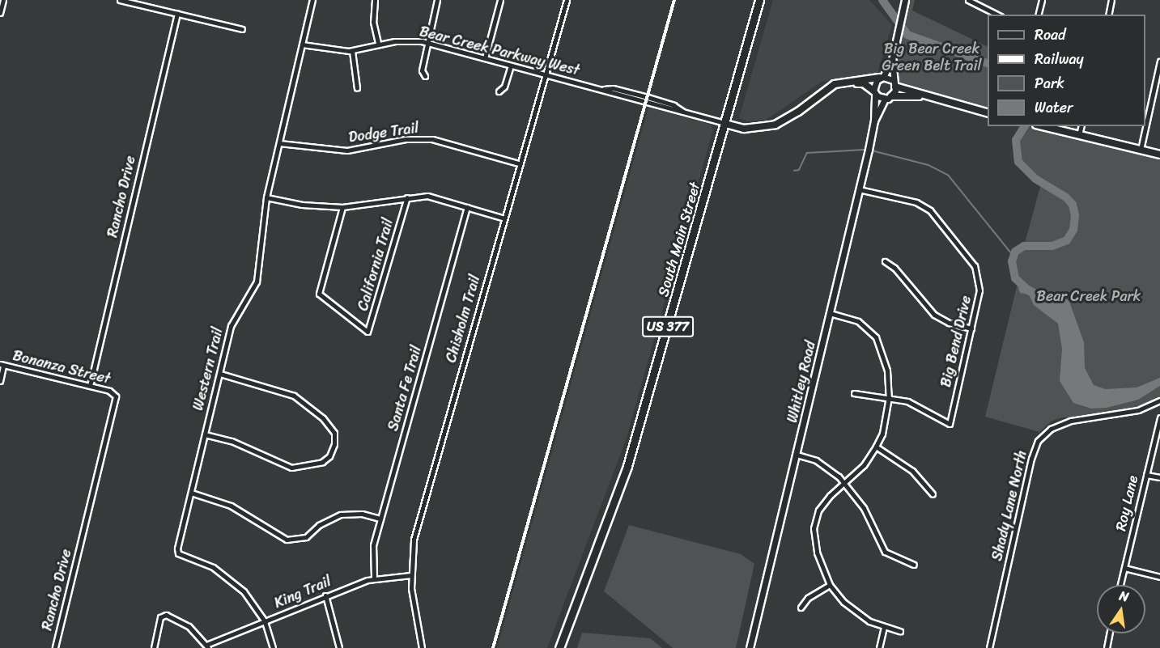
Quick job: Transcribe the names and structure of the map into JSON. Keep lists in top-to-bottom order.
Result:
{
  "streets": {
    "main road": ["South Main Street", "US 377"],
    "street": [
      "Bear Creek Parkway West",
      "Dodge Trail",
      "Rancho Drive",
      "California Trail",
      "Chisholm Trail",
      "Big Bend Drive",
      "Bonanza Street",
      "Western Trail",
      "Whitley Road",
      "Santa Fe Trail",
      "Roy Lane",
      "Shady Lane North",
      "King Trail"
    ]
  },
  "crossings": [
    ["Bear Creek Parkway West", "South Main Street"],
    ["Bear Creek Parkway West", "Chisholm Trail"],
    ["Bear Creek Parkway West", "Western Trail"],
    ["Dodge Trail", "Chisholm Trail"],
    ["Dodge Trail", "Western Trail"],
    ["Rancho Drive", "Bonanza Street"],
    ["Chisholm Trail", "King Trail"],
    ["Big Bend Drive", "Whitley Road"],
    ["Western Trail", "King Trail"],
    ["Santa Fe Trail", "King Trail"]
  ],
  "parks": ["Big Bear Creek Green Belt Trail", "Bear Creek Park"],
  "legend": [
    "Road",
    "Railway",
    "Park",
    "Water"
  ],
  "north": "top"
}
